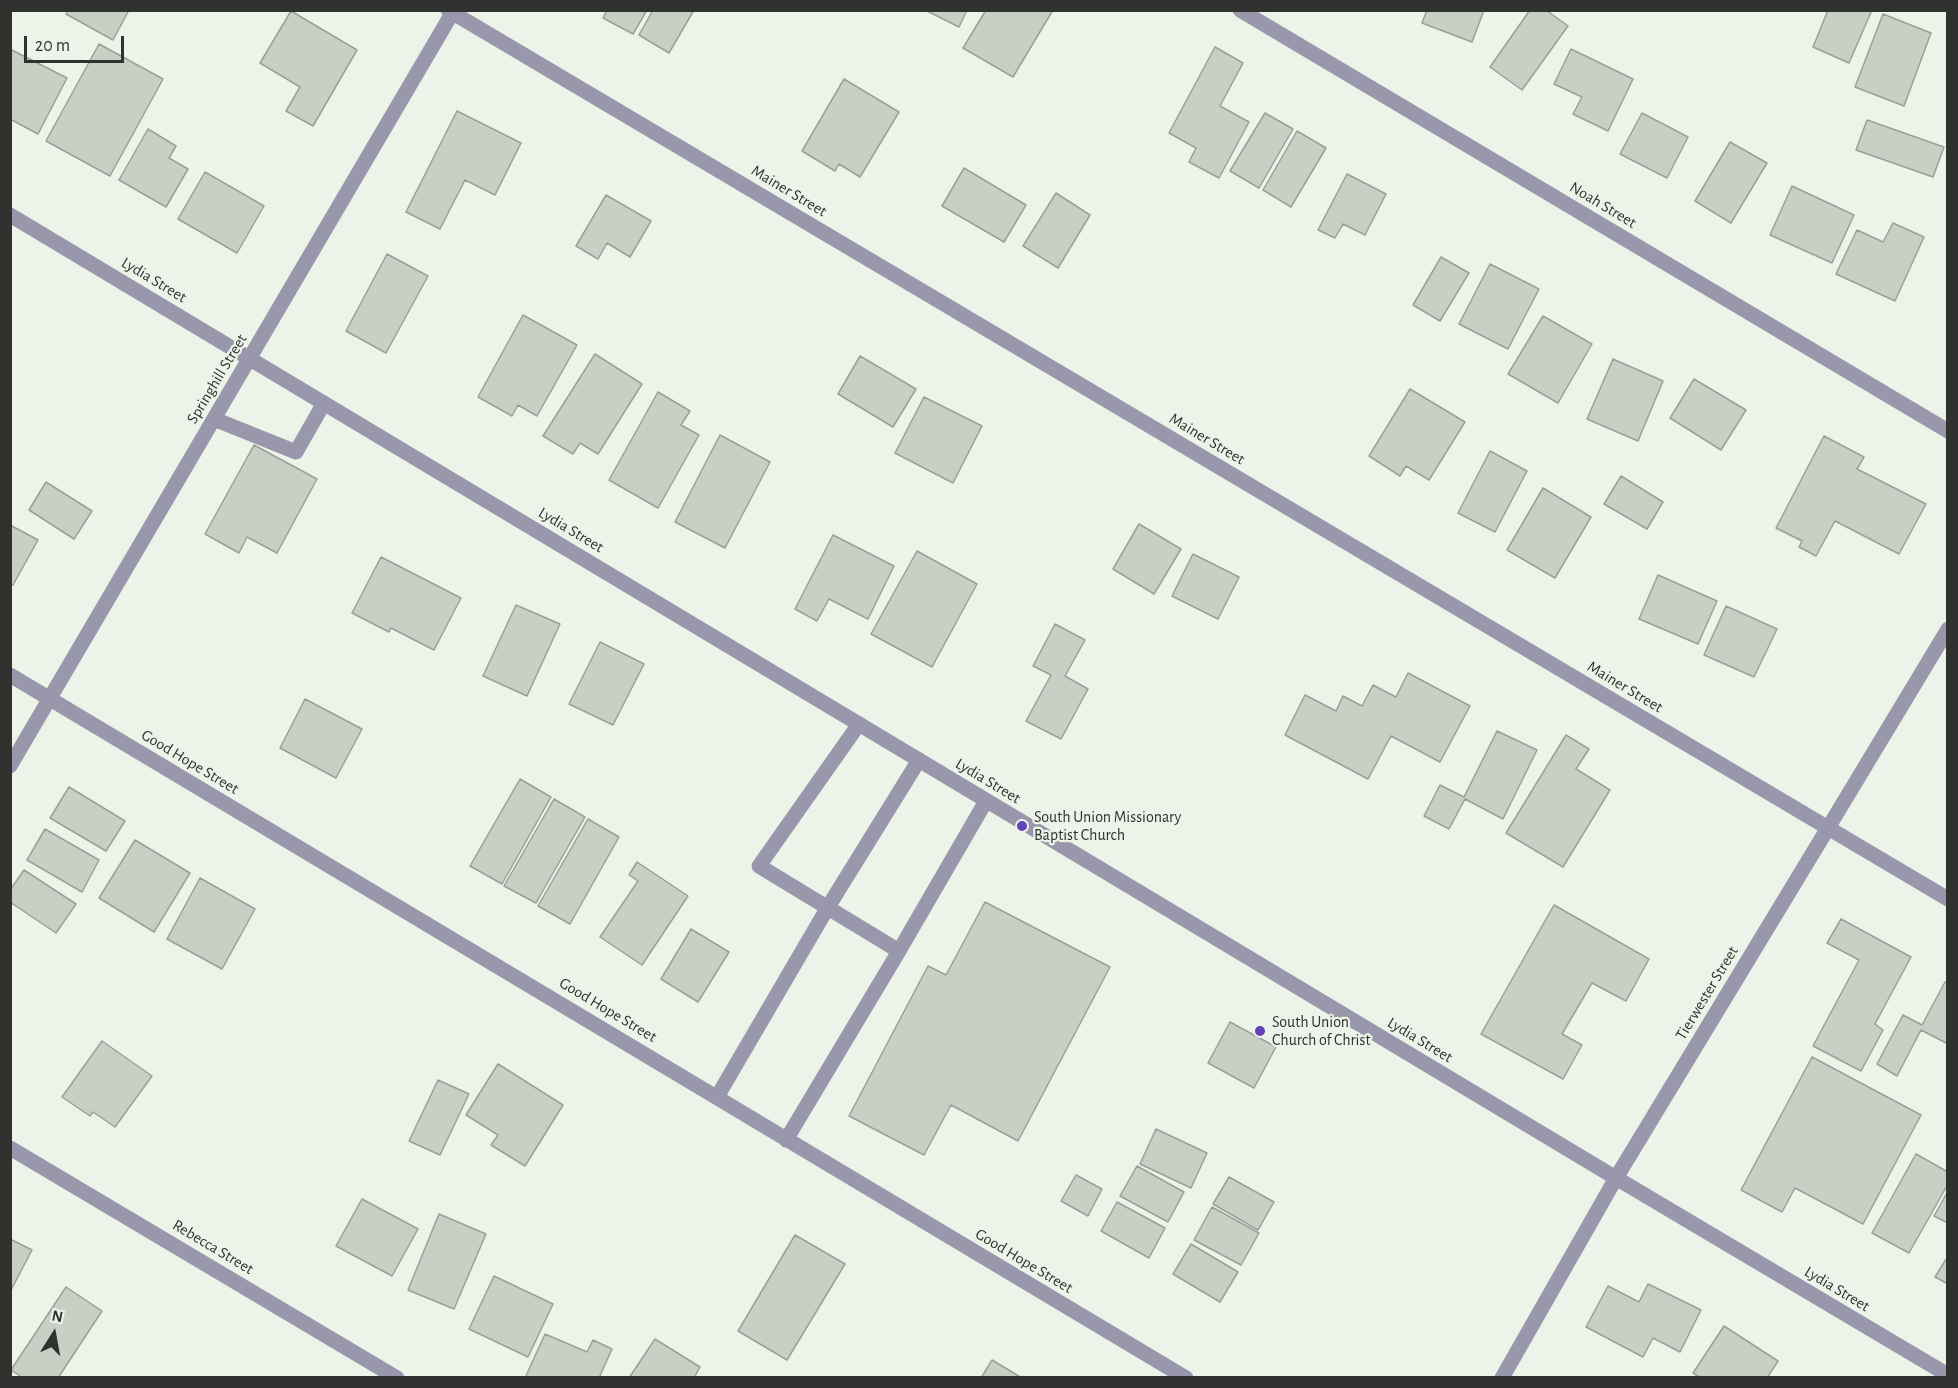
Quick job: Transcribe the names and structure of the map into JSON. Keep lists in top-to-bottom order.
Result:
{
  "streets": {
    "street": [
      "Mainer Street",
      "Noah Street",
      "Lydia Street",
      "Springhill Street",
      "Good Hope Street",
      "Tierwester Street",
      "Rebecca Street"
    ]
  },
  "crossings": [
    ["Mainer Street", "Springhill Street"],
    ["Mainer Street", "Tierwester Street"],
    ["Lydia Street", "Springhill Street"],
    ["Lydia Street", "Tierwester Street"],
    ["Springhill Street", "Good Hope Street"]
  ],
  "places": ["South Union Missionary Baptist Church", "South Union Church of Christ"],
  "scale_bar": "20 m",
  "north": "top"
}
